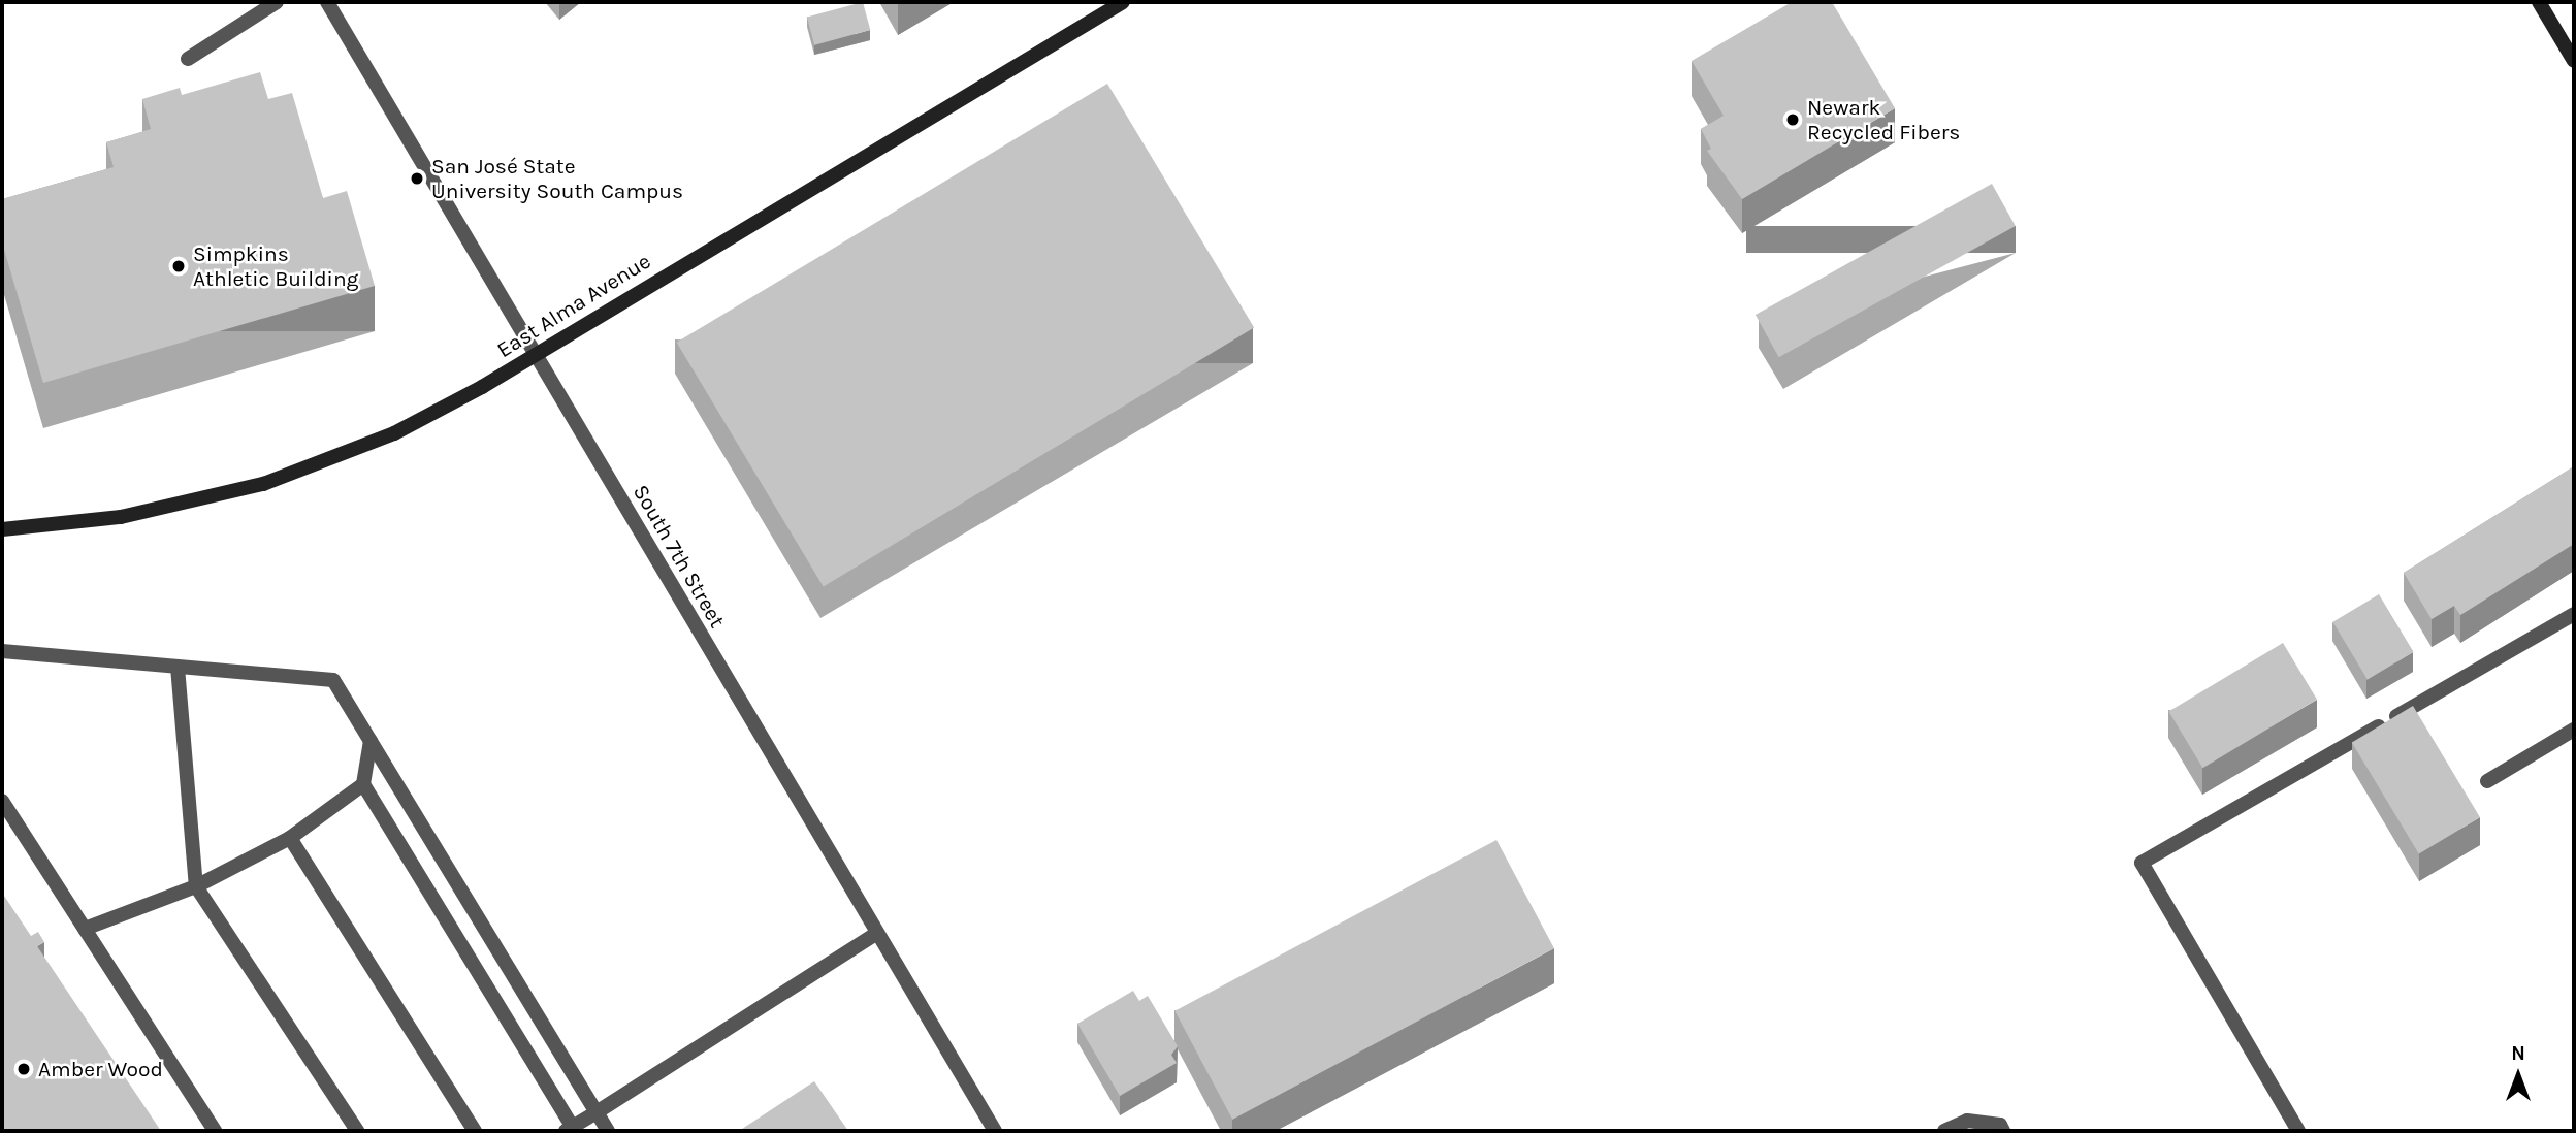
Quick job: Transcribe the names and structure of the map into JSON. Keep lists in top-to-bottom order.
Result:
{
  "streets": {
    "main road": ["East Alma Avenue"],
    "street": ["South 7th Street"]
  },
  "crossings": [
    ["East Alma Avenue", "South 7th Street"]
  ],
  "places": [
    "Newark Recycled Fibers",
    "San José State University South Campus",
    "Simpkins Athletic Building",
    "Amber Wood"
  ],
  "north": "top"
}
